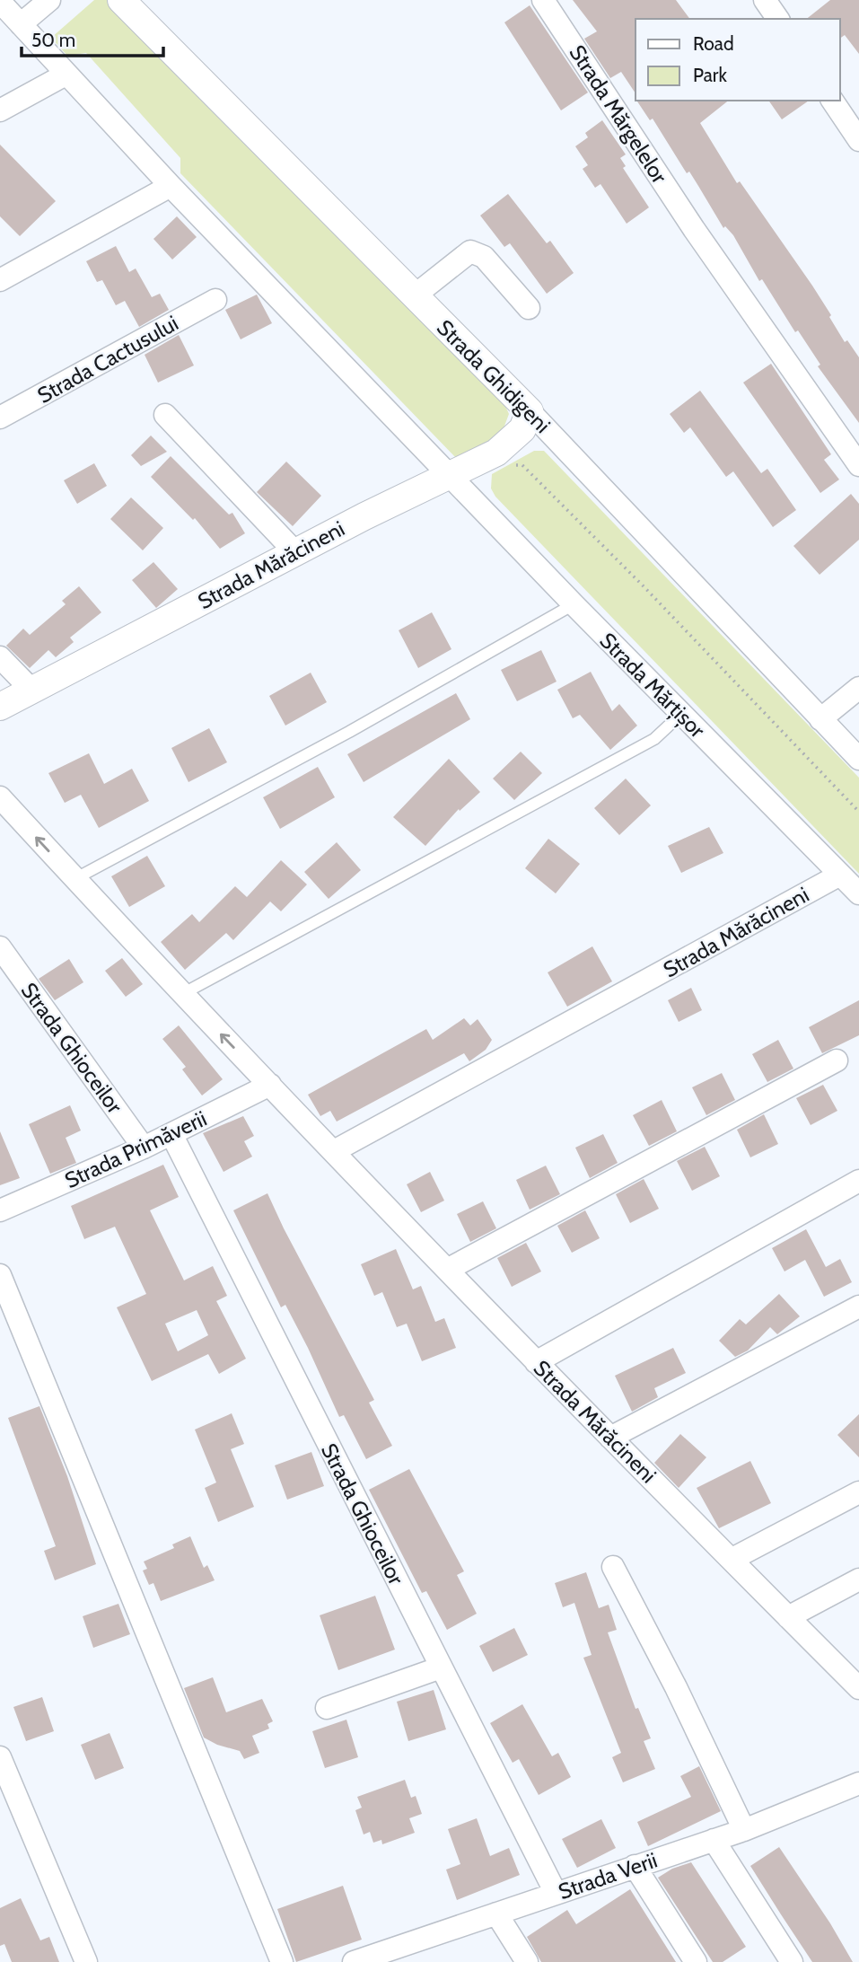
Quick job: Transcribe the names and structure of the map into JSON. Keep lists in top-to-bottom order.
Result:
{
  "streets": {
    "street": [
      "Strada Mărgelelor",
      "Strada Cactusului",
      "Strada Ghidigeni",
      "Strada Mărăcineni",
      "Strada Mărțișor",
      "Strada Ghioceilor",
      "Strada Primăverii",
      "Strada Verii"
    ]
  },
  "crossings": [
    ["Strada Ghidigeni", "Strada Mărăcineni"],
    ["Strada Mărăcineni", "Strada Mărțișor"],
    ["Strada Mărăcineni", "Strada Primăverii"],
    ["Strada Ghioceilor", "Strada Primăverii"],
    ["Strada Ghioceilor", "Strada Verii"]
  ],
  "legend": ["Road", "Park"],
  "scale_bar": "50 m"
}
